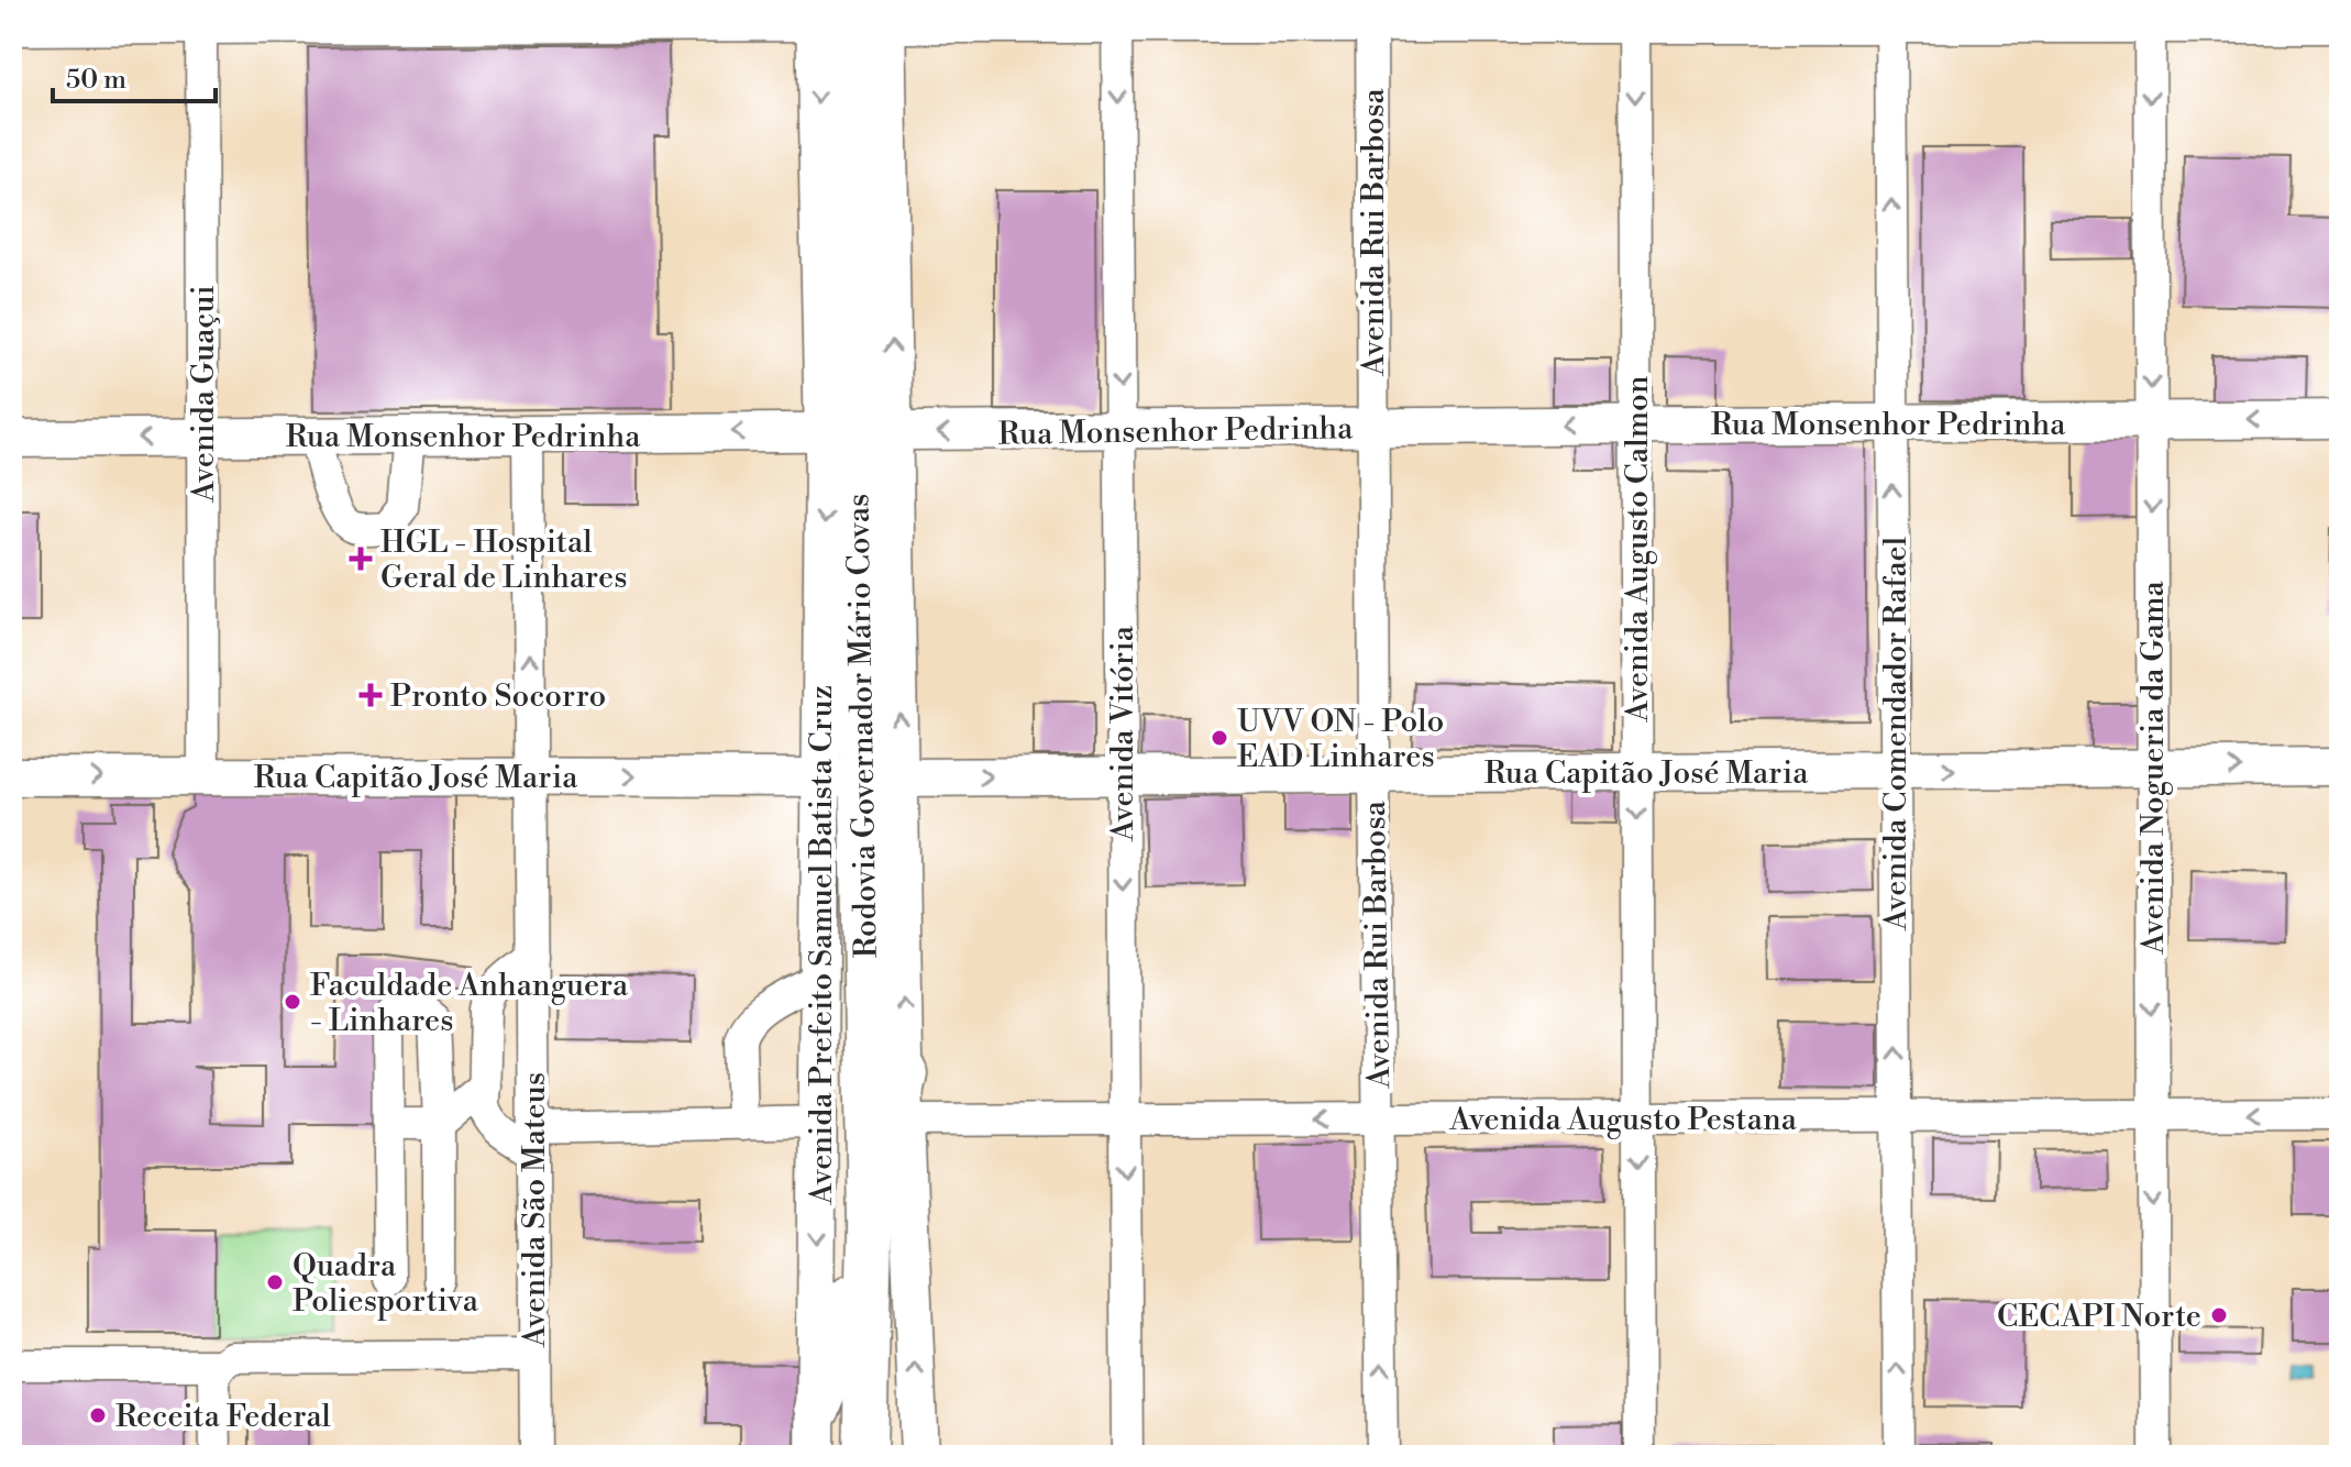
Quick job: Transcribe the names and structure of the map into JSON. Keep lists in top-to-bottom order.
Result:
{
  "streets": {
    "highway": ["Rodovia Governador Mário Covas"],
    "main road": ["Rua Monsenhor Pedrinha", "Rua Capitão José Maria", "Avenida Prefeito Samuel Batista Cruz"],
    "street": [
      "Avenida Rui Barbosa",
      "Avenida Guaçui",
      "Avenida Augusto Calmon",
      "Avenida Vitória",
      "Avenida Comendador Rafael",
      "Avenida Nogueria da Gama",
      "Avenida Augusto Pestana",
      "Avenida São Mateus"
    ]
  },
  "crossings": [
    ["Avenida Rui Barbosa", "Rua Monsenhor Pedrinha"],
    ["Avenida Rui Barbosa", "Rua Capitão José Maria"],
    ["Avenida Rui Barbosa", "Avenida Augusto Pestana"],
    ["Avenida Guaçui", "Rua Monsenhor Pedrinha"],
    ["Avenida Guaçui", "Rua Capitão José Maria"],
    ["Rua Monsenhor Pedrinha", "Avenida Augusto Calmon"],
    ["Rua Monsenhor Pedrinha", "Rodovia Governador Mário Covas"],
    ["Rua Monsenhor Pedrinha", "Avenida Vitória"],
    ["Rua Monsenhor Pedrinha", "Avenida Comendador Rafael"],
    ["Rua Monsenhor Pedrinha", "Avenida Nogueria da Gama"],
    ["Rua Monsenhor Pedrinha", "Avenida São Mateus"],
    ["Avenida Augusto Calmon", "Rua Capitão José Maria"],
    ["Avenida Augusto Calmon", "Avenida Augusto Pestana"],
    ["Rodovia Governador Mário Covas", "Rua Capitão José Maria"],
    ["Rodovia Governador Mário Covas", "Avenida Prefeito Samuel Batista Cruz"],
    ["Avenida Vitória", "Rua Capitão José Maria"],
    ["Avenida Vitória", "Avenida Augusto Pestana"],
    ["Avenida Comendador Rafael", "Rua Capitão José Maria"],
    ["Avenida Comendador Rafael", "Avenida Augusto Pestana"],
    ["Avenida Nogueria da Gama", "Rua Capitão José Maria"],
    ["Avenida Nogueria da Gama", "Avenida Augusto Pestana"],
    ["Rua Capitão José Maria", "Avenida Prefeito Samuel Batista Cruz"],
    ["Rua Capitão José Maria", "Avenida São Mateus"]
  ],
  "one_way": [
    "Rua Monsenhor Pedrinha",
    "Avenida Augusto Calmon",
    "Avenida Vitória",
    "Avenida Comendador Rafael",
    "Avenida Nogueria da Gama",
    "Rua Capitão José Maria"
  ],
  "places": {
    "health": ["HGL - Hospital Geral de Linhares", "Pronto Socorro"],
    "other": [
      "UVV ON - Polo EAD Linhares",
      "Faculdade Anhanguera - Linhares",
      "Quadra Poliesportiva",
      "CECAPI Norte",
      "Receita Federal"
    ]
  },
  "scale_bar": "50 m"
}
